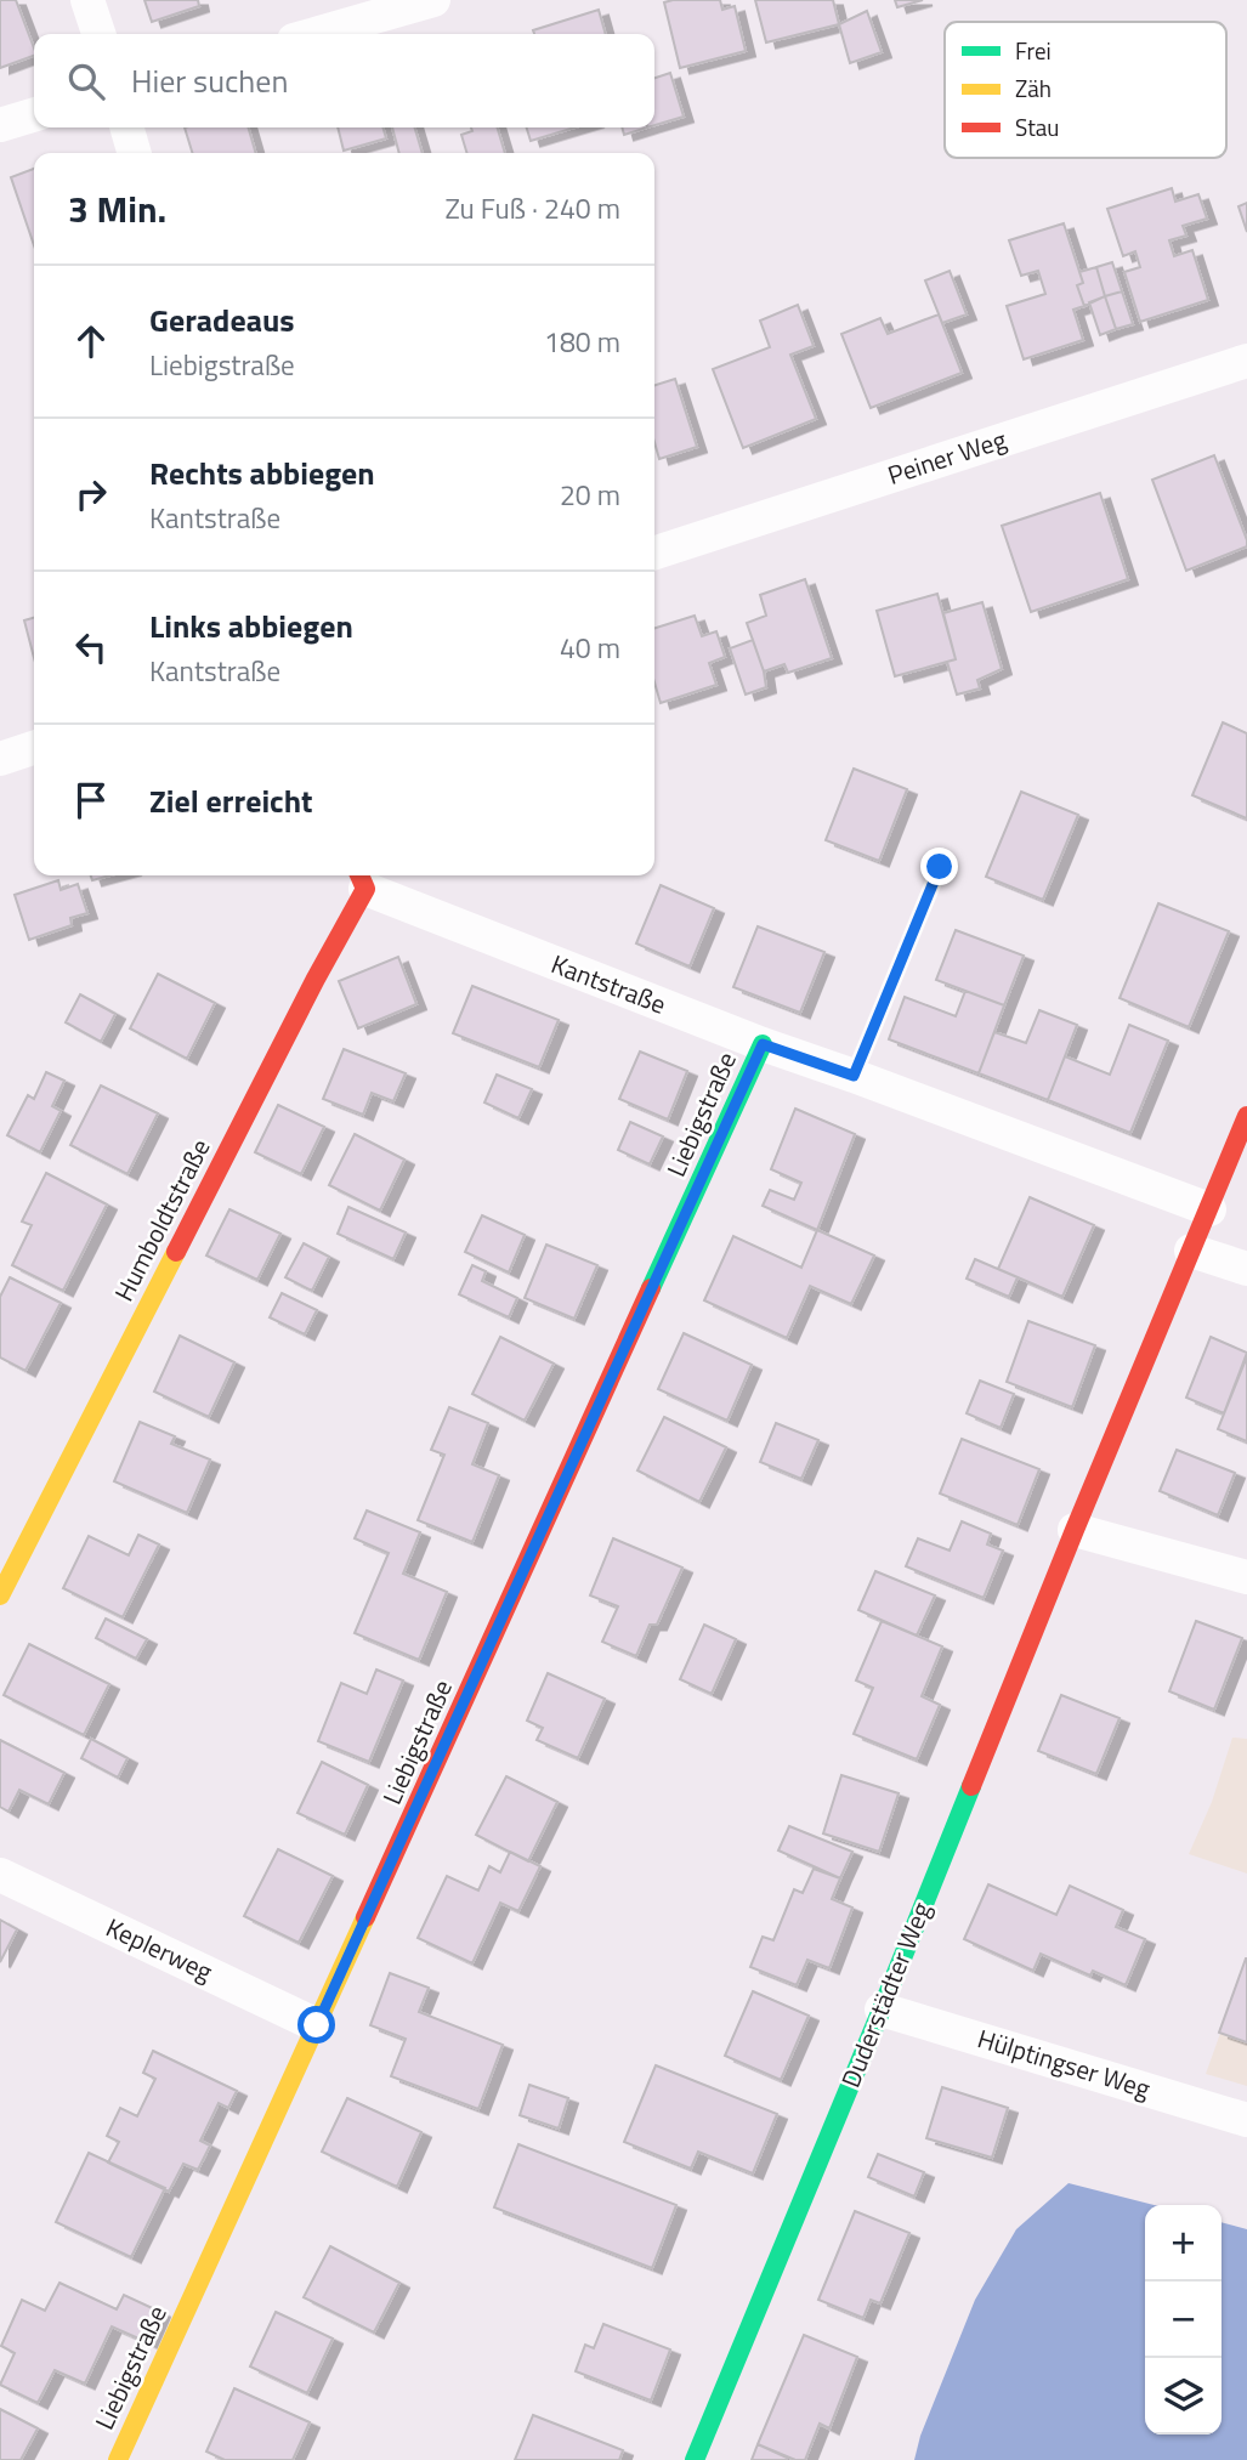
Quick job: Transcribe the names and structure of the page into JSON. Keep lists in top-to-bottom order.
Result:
{
  "streets": {
    "street": [
      "Peiner Weg",
      "Kantstraße",
      "Liebigstraße",
      "Humboldtstraße",
      "Keplerweg",
      "Duderstädter Weg",
      "Hülptingser Weg"
    ]
  },
  "crossings": [
    ["Kantstraße", "Liebigstraße"],
    ["Kantstraße", "Humboldtstraße"],
    ["Kantstraße", "Duderstädter Weg"],
    ["Liebigstraße", "Keplerweg"],
    ["Duderstädter Weg", "Hülptingser Weg"]
  ],
  "legend": ["Frei", "Zäh", "Stau"],
  "page": {
    "search": "Hier suchen",
    "heading": ["3 Min.", "Zu Fuß · 240 m"],
    "list": [
      ["Geradeaus", "Liebigstraße", "180 m"],
      ["Rechts abbiegen", "Kantstraße", "20 m"],
      ["Links abbiegen", "Kantstraße", "40 m"],
      "Ziel erreicht"
    ],
    "map_buttons": ["+", "−"]
  }
}
